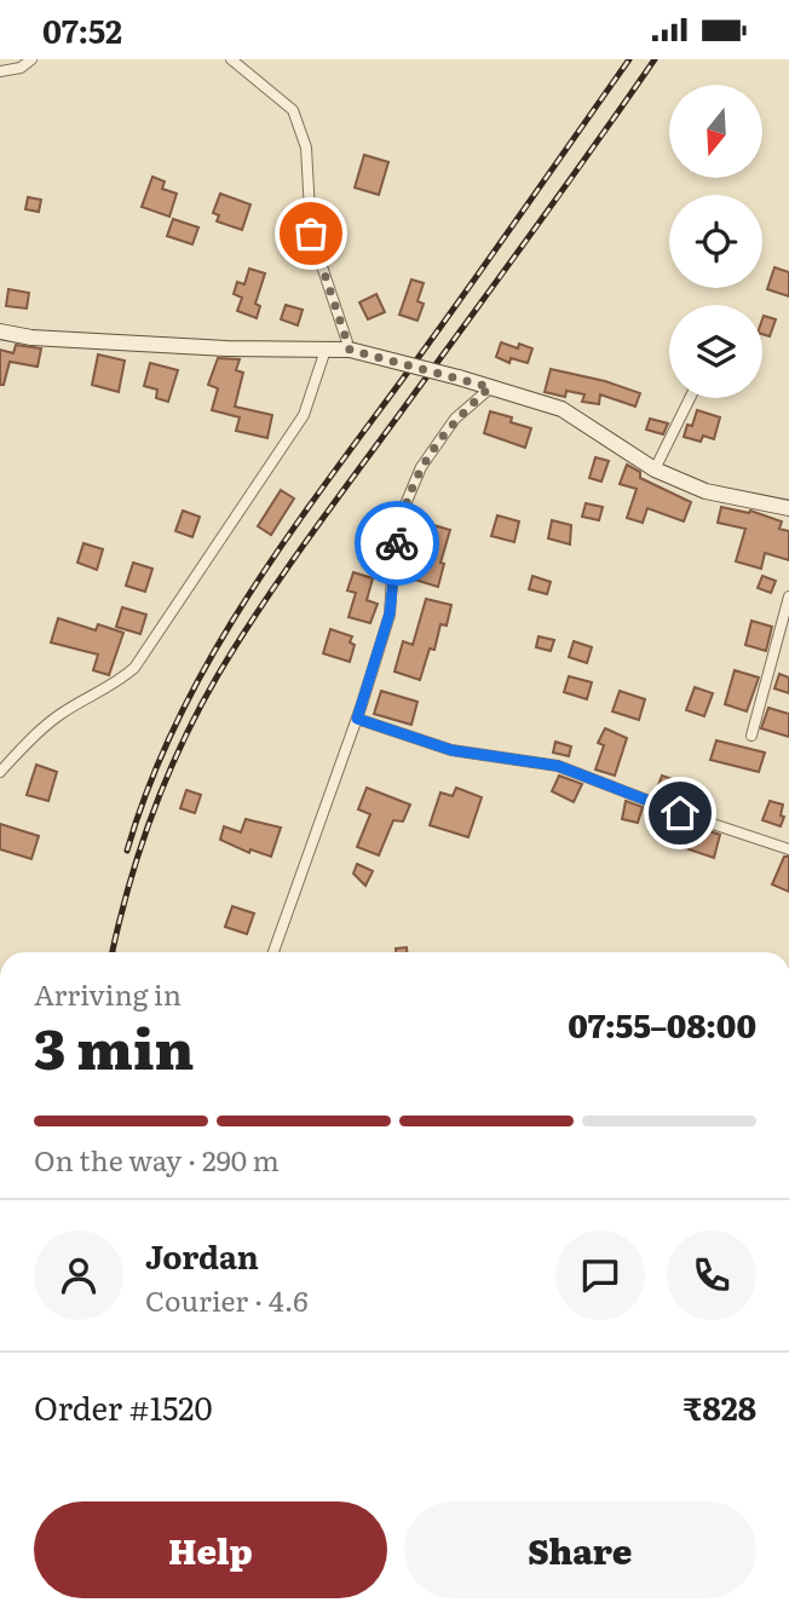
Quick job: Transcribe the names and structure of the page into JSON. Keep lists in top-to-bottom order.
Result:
{
  "north": "bottom",
  "page": {
    "status": "07:52",
    "heading": ["3 min", "Arriving in", "07:55–08:00"],
    "panel": [
      "Jordan",
      "Courier · 4.6",
      "Order #1520",
      "₹828"
    ],
    "bar": "On the way · 290 m",
    "buttons": ["Help", "Share"]
  }
}
